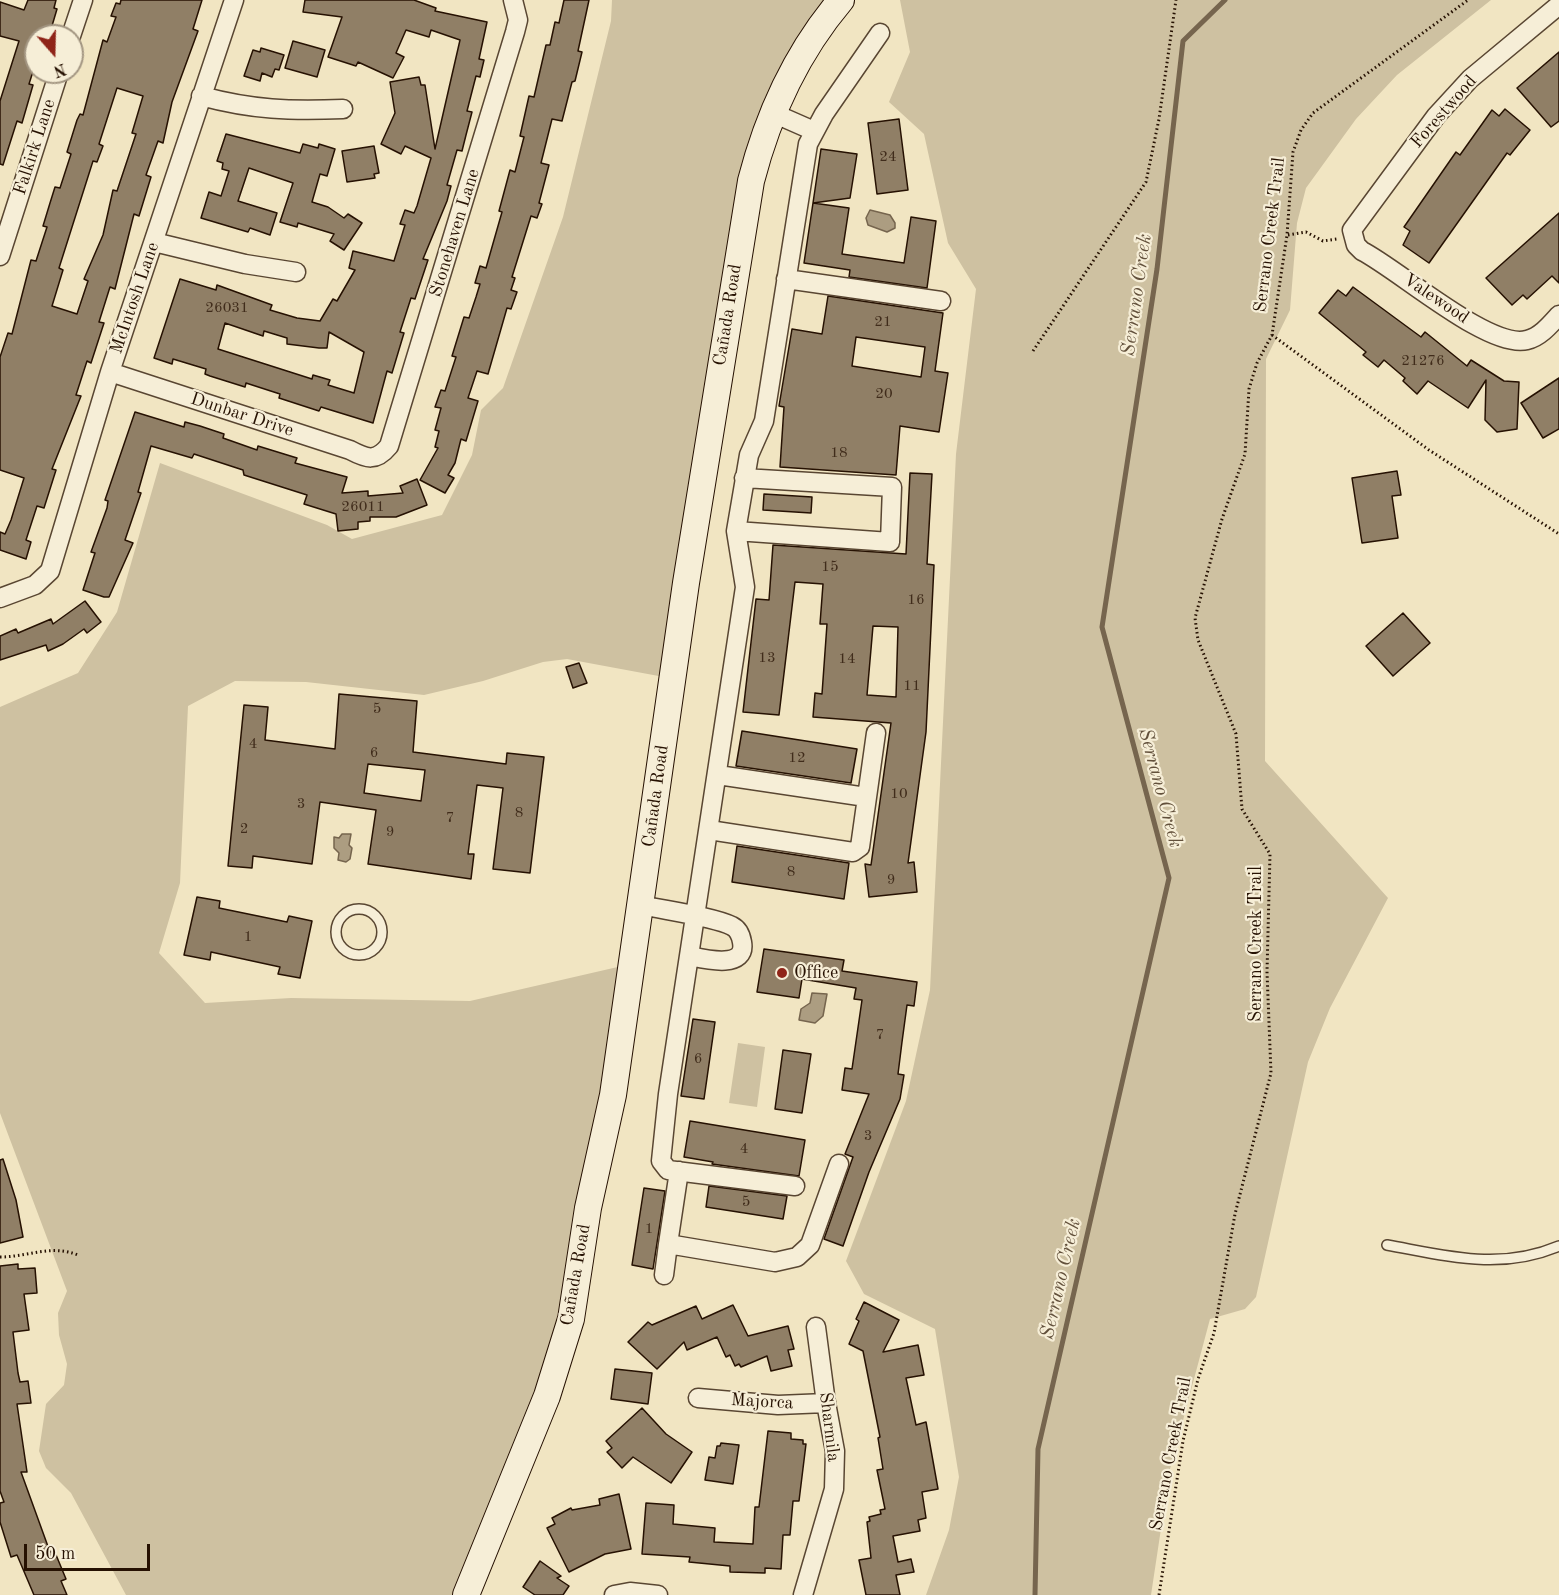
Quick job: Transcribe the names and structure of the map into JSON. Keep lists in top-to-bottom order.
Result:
{
  "streets": {
    "street": [
      "Forestwood",
      "Falkirk Lane",
      "Stonehaven Lane",
      "McIntosh Lane",
      "Valewood",
      "Cañada Road",
      "Dunbar Drive",
      "Majorca",
      "Sharmila"
    ],
    "path": ["Serrano Creek Trail"]
  },
  "crossings": [
    ["Forestwood", "Valewood"],
    ["Stonehaven Lane", "Dunbar Drive"],
    ["McIntosh Lane", "Dunbar Drive"],
    ["Majorca", "Sharmila"]
  ],
  "water": ["Serrano Creek"],
  "places": ["Office"],
  "house_numbers": [
    "24",
    "26031",
    "21",
    "21276",
    "20",
    "18",
    "26011",
    "15",
    "16",
    "13",
    "14",
    "11",
    "5",
    "4",
    "6",
    "12",
    "10",
    "3",
    "8",
    "7",
    "2",
    "9",
    "8",
    "9",
    "1",
    "7",
    "6",
    "3",
    "4",
    "5",
    "1"
  ],
  "scale_bar": "50 m",
  "north": "bottom"
}
